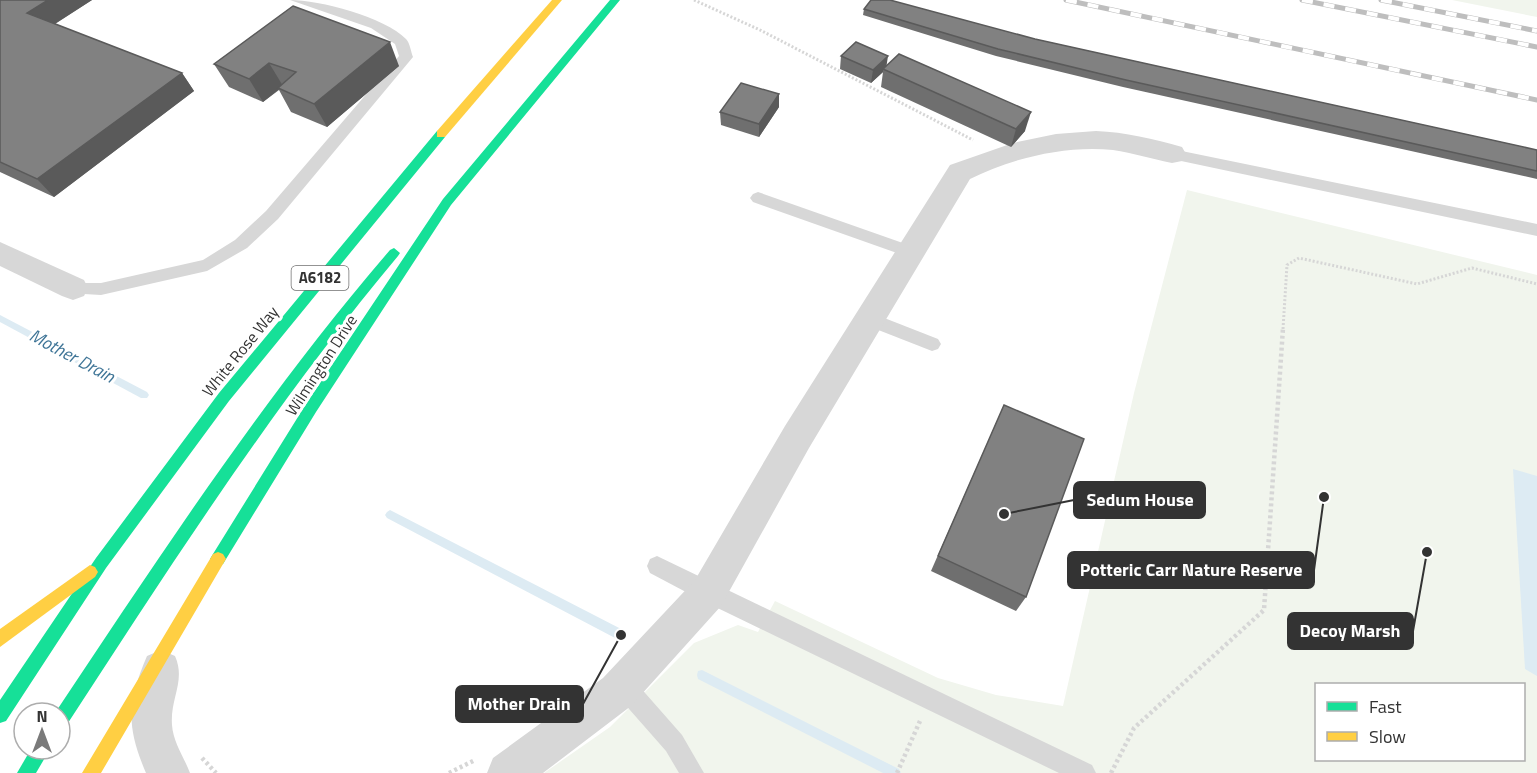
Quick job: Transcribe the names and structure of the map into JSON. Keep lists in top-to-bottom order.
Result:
{
  "streets": {
    "main road": ["A6182", "White Rose Way", "Wilmington Drive"]
  },
  "water": ["Mother Drain"],
  "places": [
    "Potteric Carr Nature Reserve",
    "Sedum House",
    "Decoy Marsh",
    "Mother Drain"
  ],
  "legend": ["Fast", "Slow"],
  "north": "top"
}
